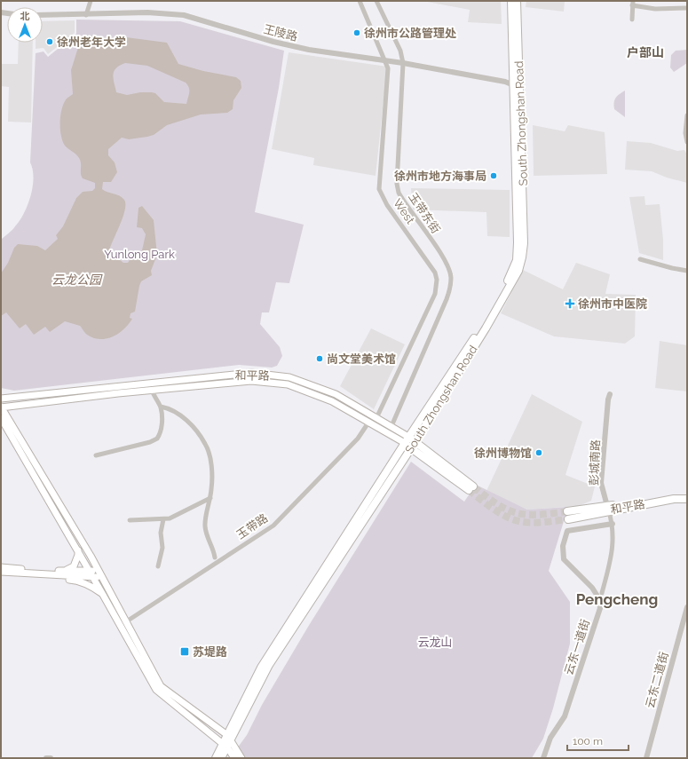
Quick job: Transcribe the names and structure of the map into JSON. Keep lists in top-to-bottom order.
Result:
{
  "streets": {
    "main road": ["South Zhongshan Road", "和平路"],
    "street": [
      "王陵路",
      "West",
      "玉带东街",
      "彭城南路",
      "玉带路",
      "云东一道街",
      "云东二道街"
    ]
  },
  "crossings": [
    ["王陵路", "South Zhongshan Road"],
    ["王陵路", "West"],
    ["王陵路", "玉带东街"],
    ["South Zhongshan Road", "和平路"],
    ["West", "和平路"],
    ["玉带东街", "和平路"],
    ["和平路", "彭城南路"],
    ["和平路", "玉带路"],
    ["彭城南路", "云东一道街"]
  ],
  "districts": ["户部山", "Pengcheng"],
  "water": ["云龙公园"],
  "parks": ["Yunlong Park", "云龙山"],
  "places": {
    "other": [
      "徐州市公路管理处",
      "徐州老年大学",
      "徐州市地方海事局",
      "尚文堂美术馆",
      "徐州博物馆"
    ],
    "health": ["徐州市中医院"],
    "transit": ["苏堤路"]
  },
  "scale_bar": "100 m",
  "north": "top"
}
